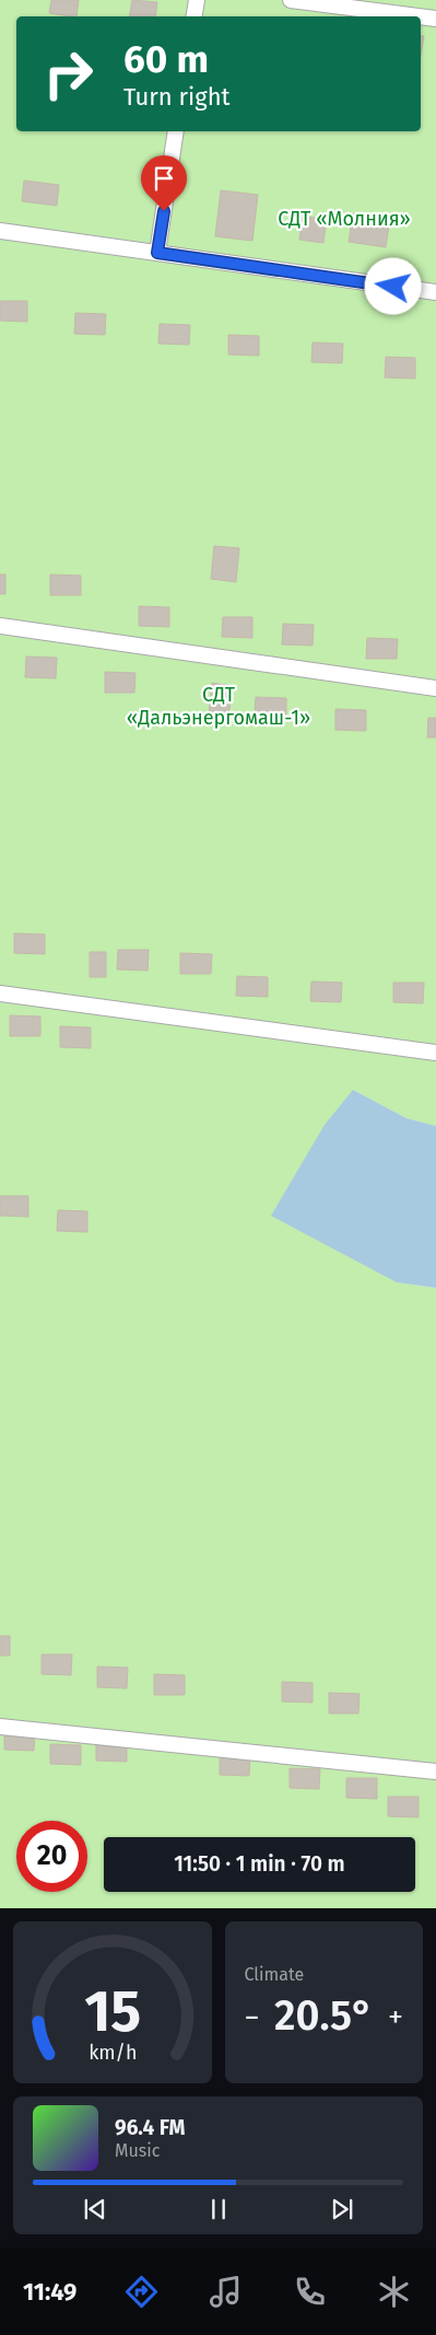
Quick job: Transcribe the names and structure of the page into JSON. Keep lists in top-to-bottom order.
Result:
{
  "parks": ["СДТ «Молния»", "СДТ «Дальэнергомаш-1»"],
  "page": {
    "turn": ["60 m", "Turn right"],
    "limit": "20",
    "trip": "11:50 · 1 min · 70 m",
    "tile": "Climate",
    "heat": ["−", "20.5°", "+"],
    "song": ["96.4 FM", "Music"],
    "tabs": "11:49",
    "gauge": ["15", "km/h"]
  }
}
